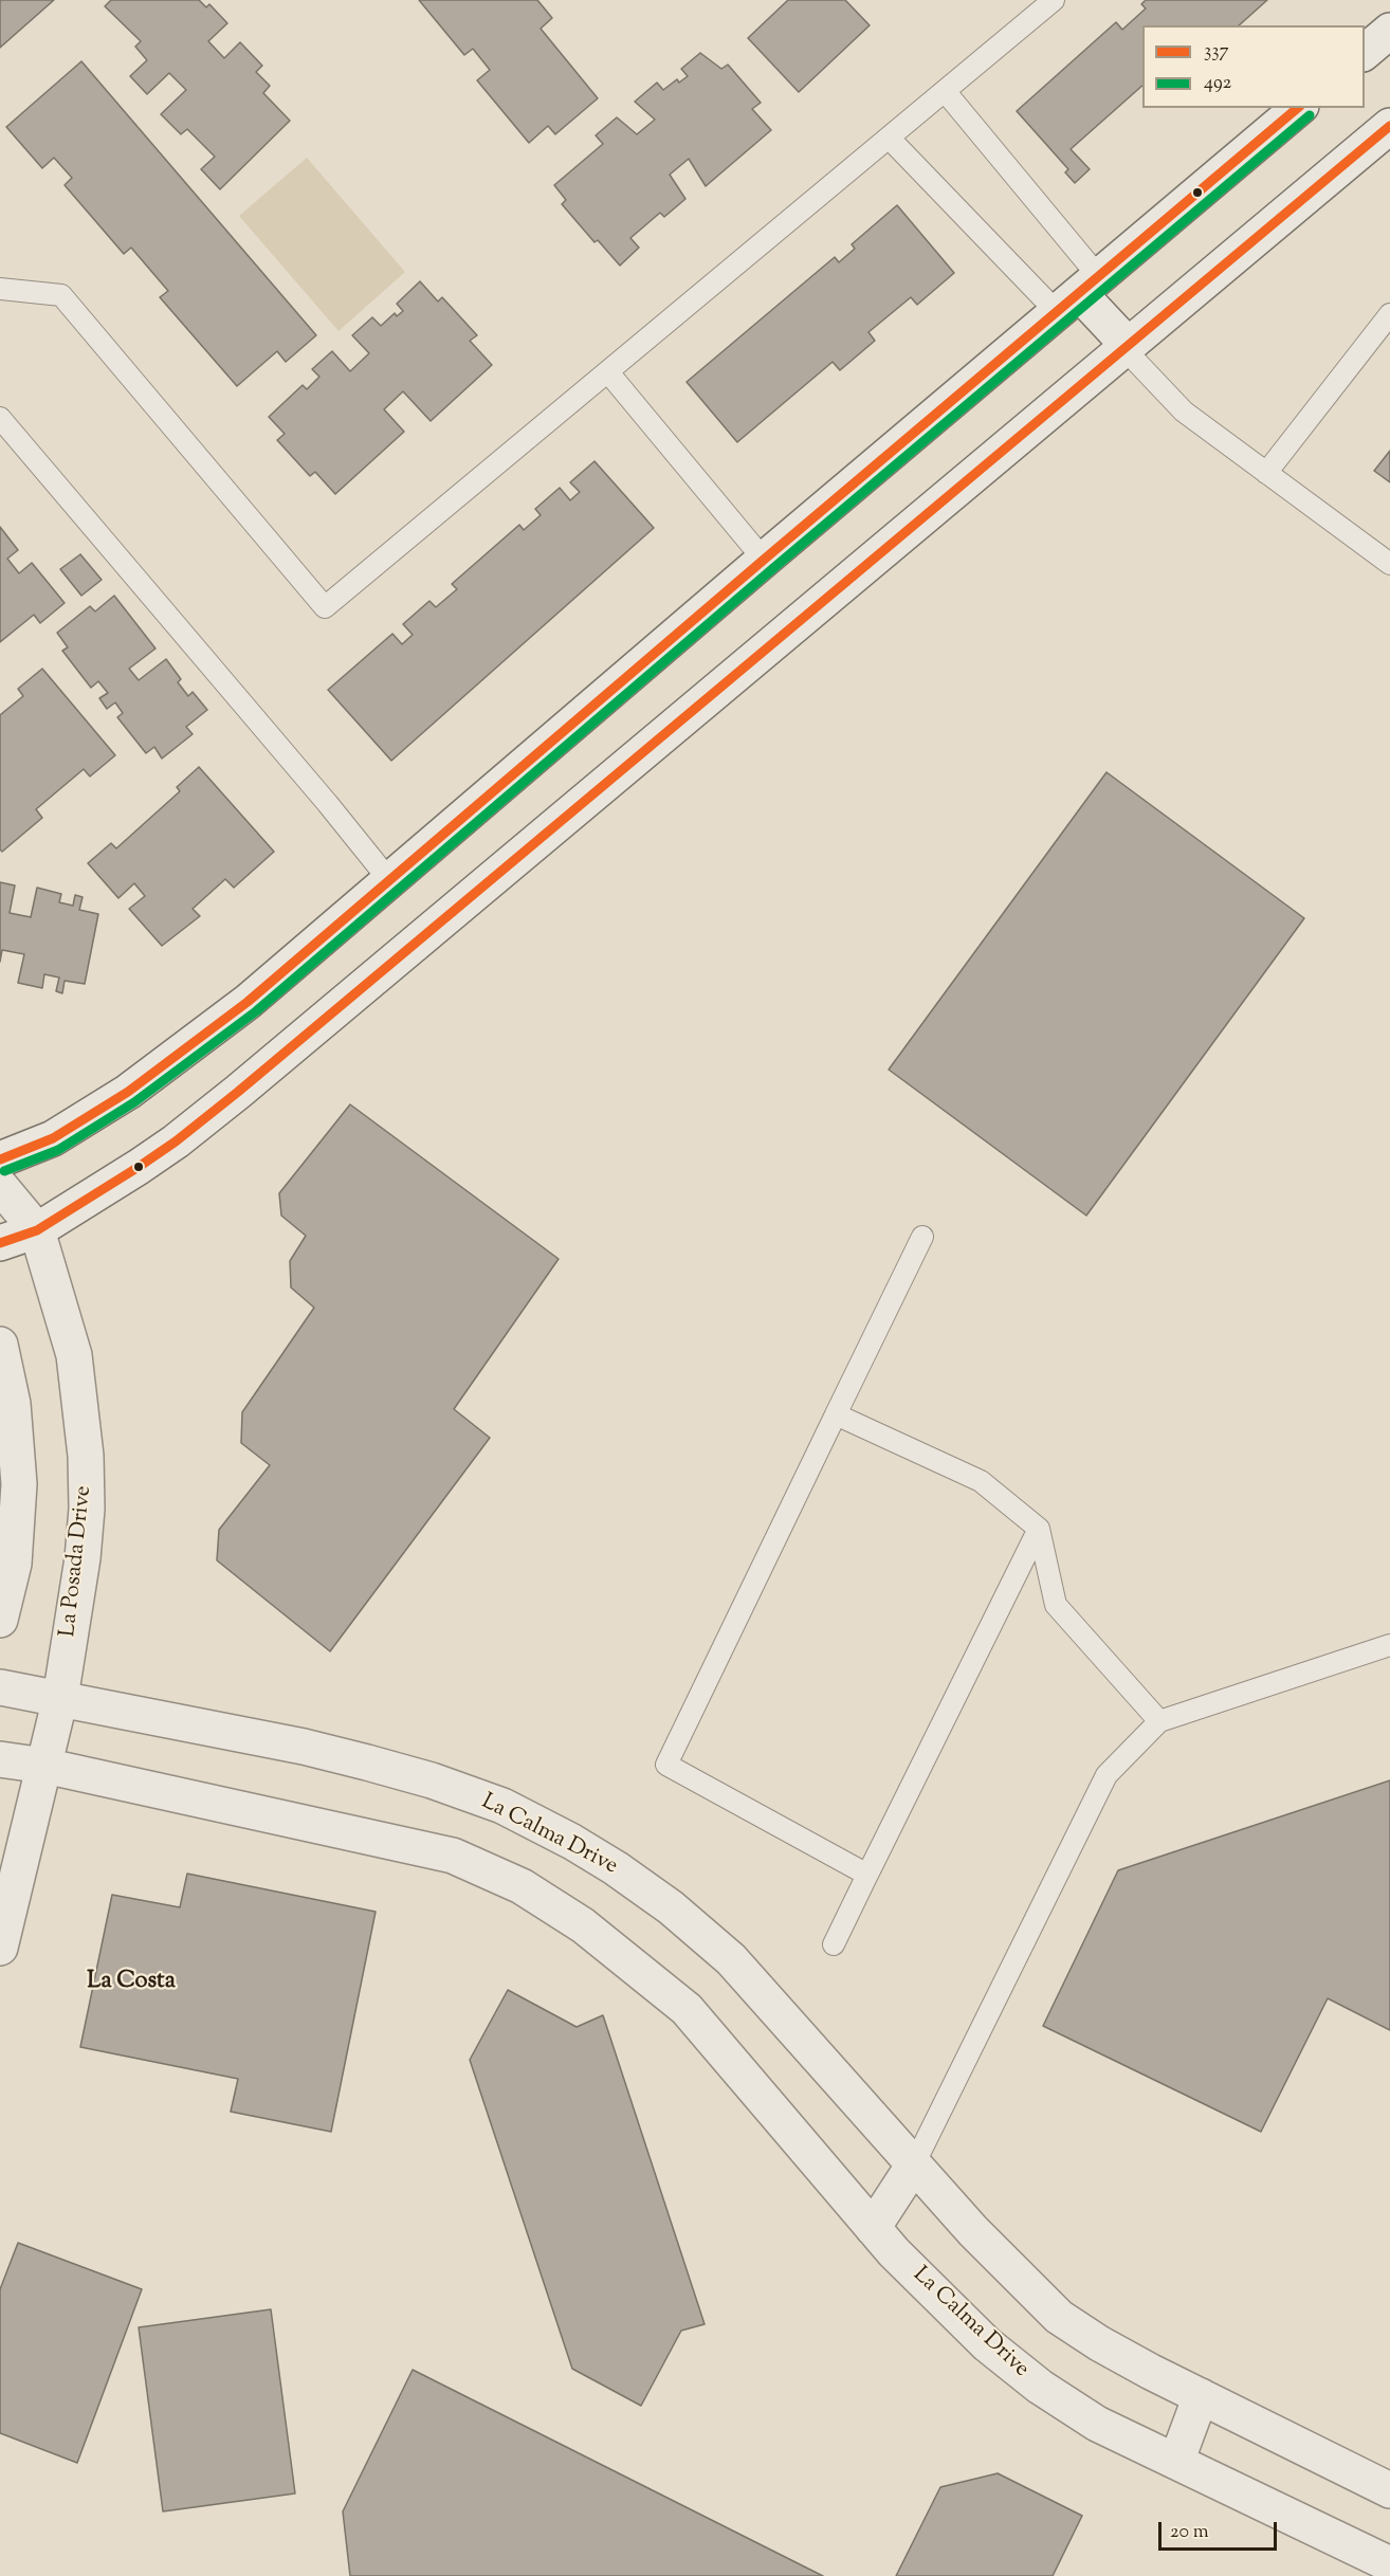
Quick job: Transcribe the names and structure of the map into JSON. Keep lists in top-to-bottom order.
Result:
{
  "streets": {
    "street": ["La Posada Drive", "La Calma Drive"]
  },
  "crossings": [
    ["La Posada Drive", "La Calma Drive"]
  ],
  "districts": ["La Costa"],
  "lines": ["transit line 337", "transit line 492"],
  "legend": ["337", "492"],
  "scale_bar": "20 m"
}
